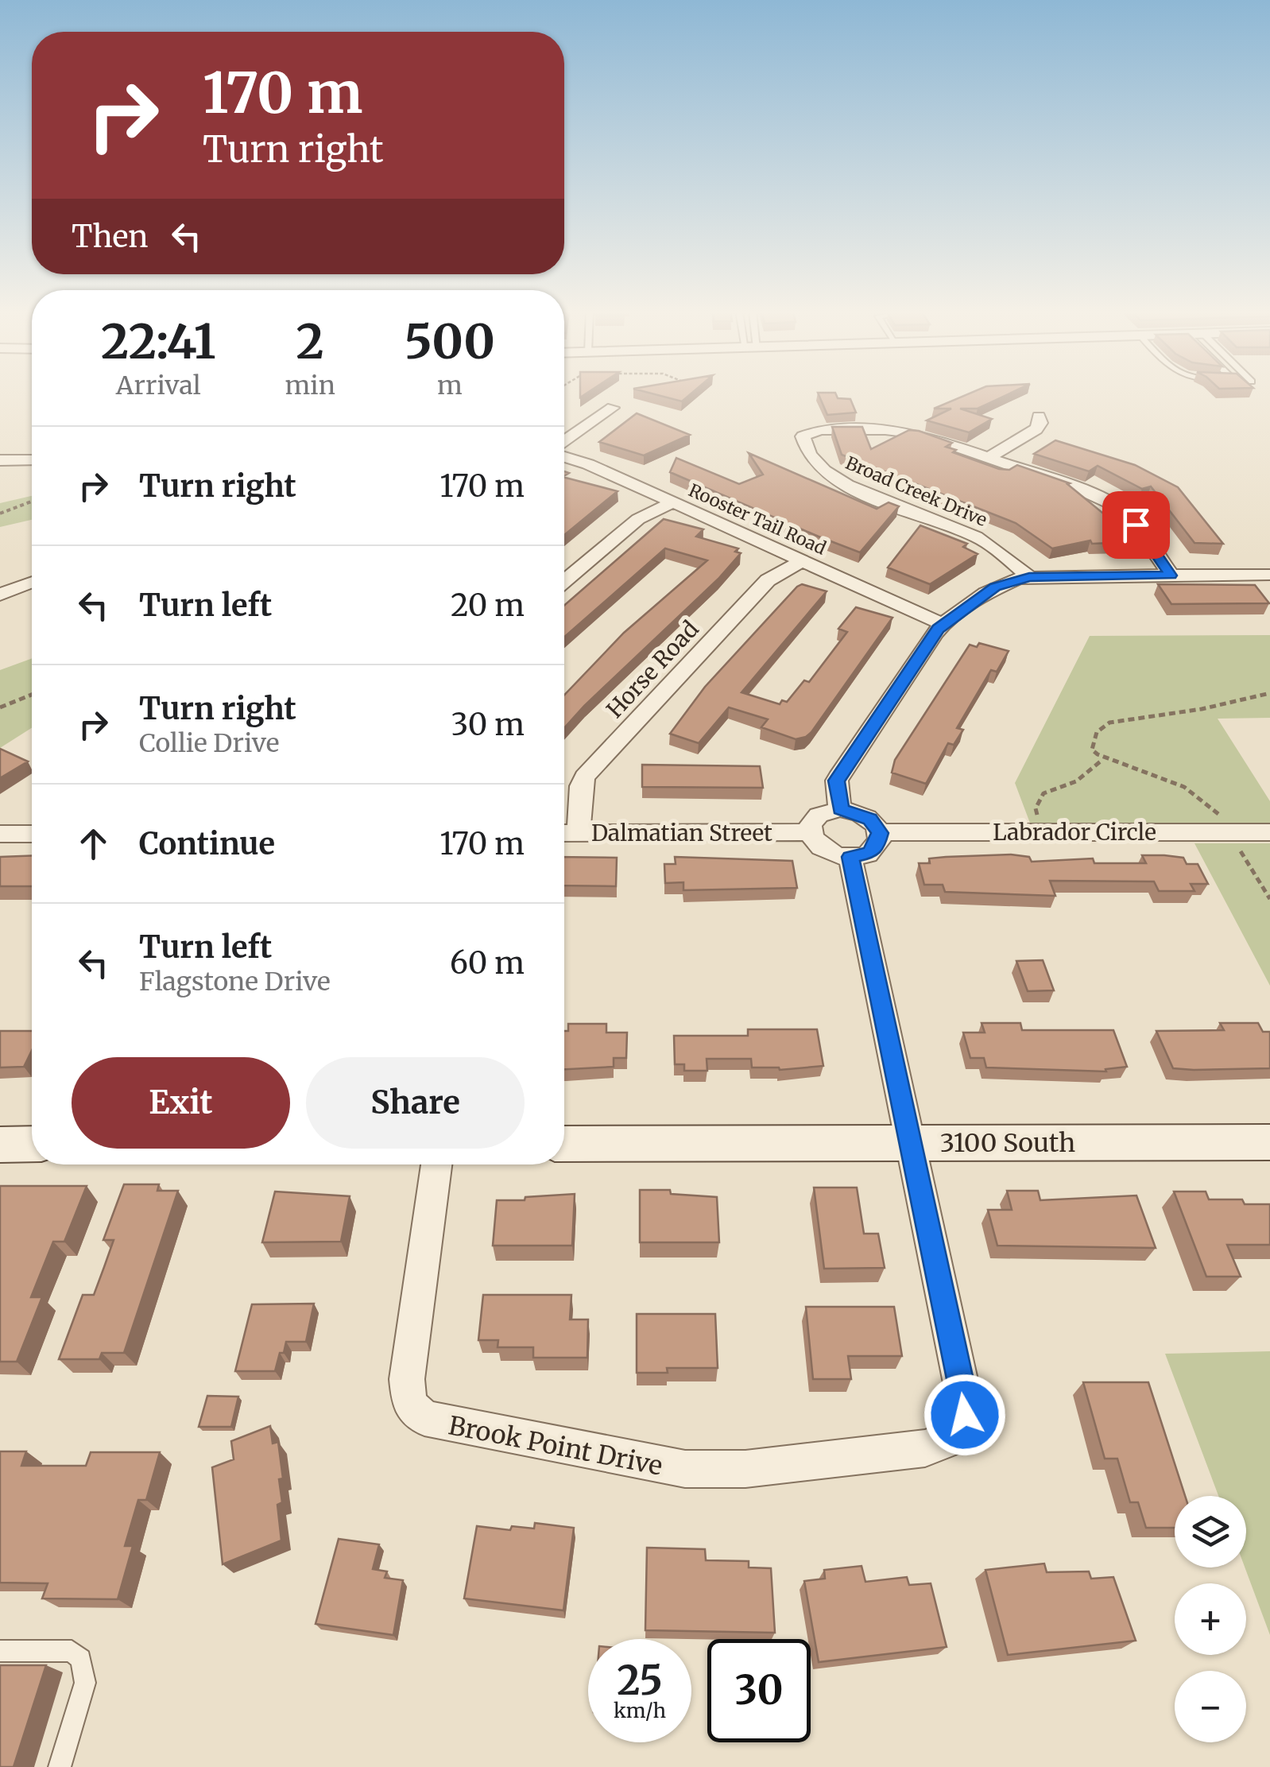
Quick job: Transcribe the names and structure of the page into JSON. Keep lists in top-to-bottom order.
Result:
{
  "streets": {
    "main road": ["3100 South"],
    "street": [
      "Broad Creek Drive",
      "Rooster Tail Road",
      "Horse Road",
      "Labrador Circle",
      "Dalmatian Street",
      "Brook Point Drive"
    ]
  },
  "crossings": [
    ["Rooster Tail Road", "Horse Road"],
    ["Horse Road", "Dalmatian Street"],
    ["Labrador Circle", "Dalmatian Street"],
    ["3100 South", "Brook Point Drive"]
  ],
  "page": {
    "turn": ["170 m", "Turn right"],
    "then": "Then",
    "eta": [
      "22:41",
      "Arrival",
      "2",
      "min",
      "500",
      "m"
    ],
    "list": [
      {
        "name": "Turn right",
        "value": "170 m"
      },
      {
        "name": "Turn left",
        "value": "20 m"
      },
      {
        "name": "Turn right",
        "note": "Collie Drive",
        "value": "30 m"
      },
      {
        "name": "Continue",
        "value": "170 m"
      },
      {
        "name": "Turn left",
        "note": "Flagstone Drive",
        "value": "60 m"
      }
    ],
    "buttons": ["Exit", "Share"],
    "map_buttons": ["+", "−"],
    "speed": "25 km/h",
    "limit": "30"
  }
}
